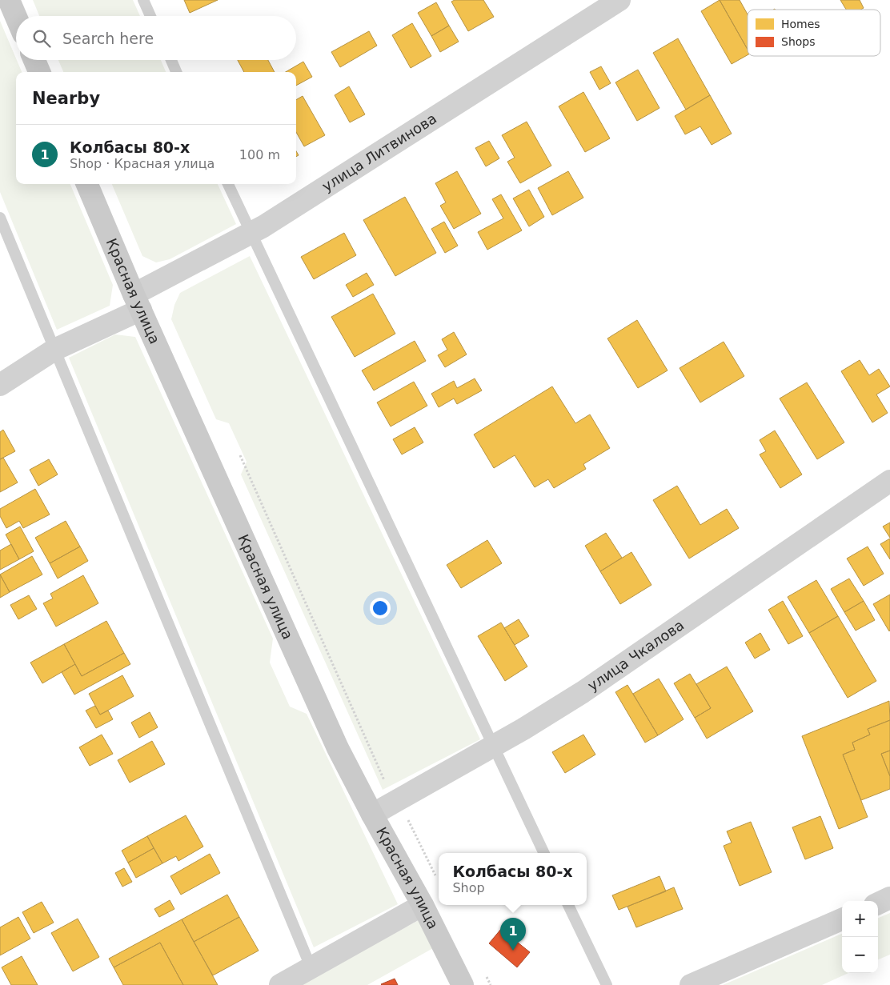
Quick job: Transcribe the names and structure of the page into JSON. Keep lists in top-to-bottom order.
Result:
{
  "streets": {
    "street": ["улица Литвинова", "Красная улица", "улица Чкалова"]
  },
  "crossings": [
    ["улица Литвинова", "Красная улица"],
    ["Красная улица", "улица Чкалова"]
  ],
  "legend": ["Homes", "Shops"],
  "page": {
    "search": "Search here",
    "heading": "Nearby",
    "list": [
      {
        "mark": "1",
        "name": "Колбасы 80-х",
        "note": "Shop · Красная улица",
        "value": "100 m"
      }
    ],
    "popup": ["Колбасы 80-х", "Shop"],
    "map_buttons": ["+", "−"],
    "pins": "1"
  }
}
